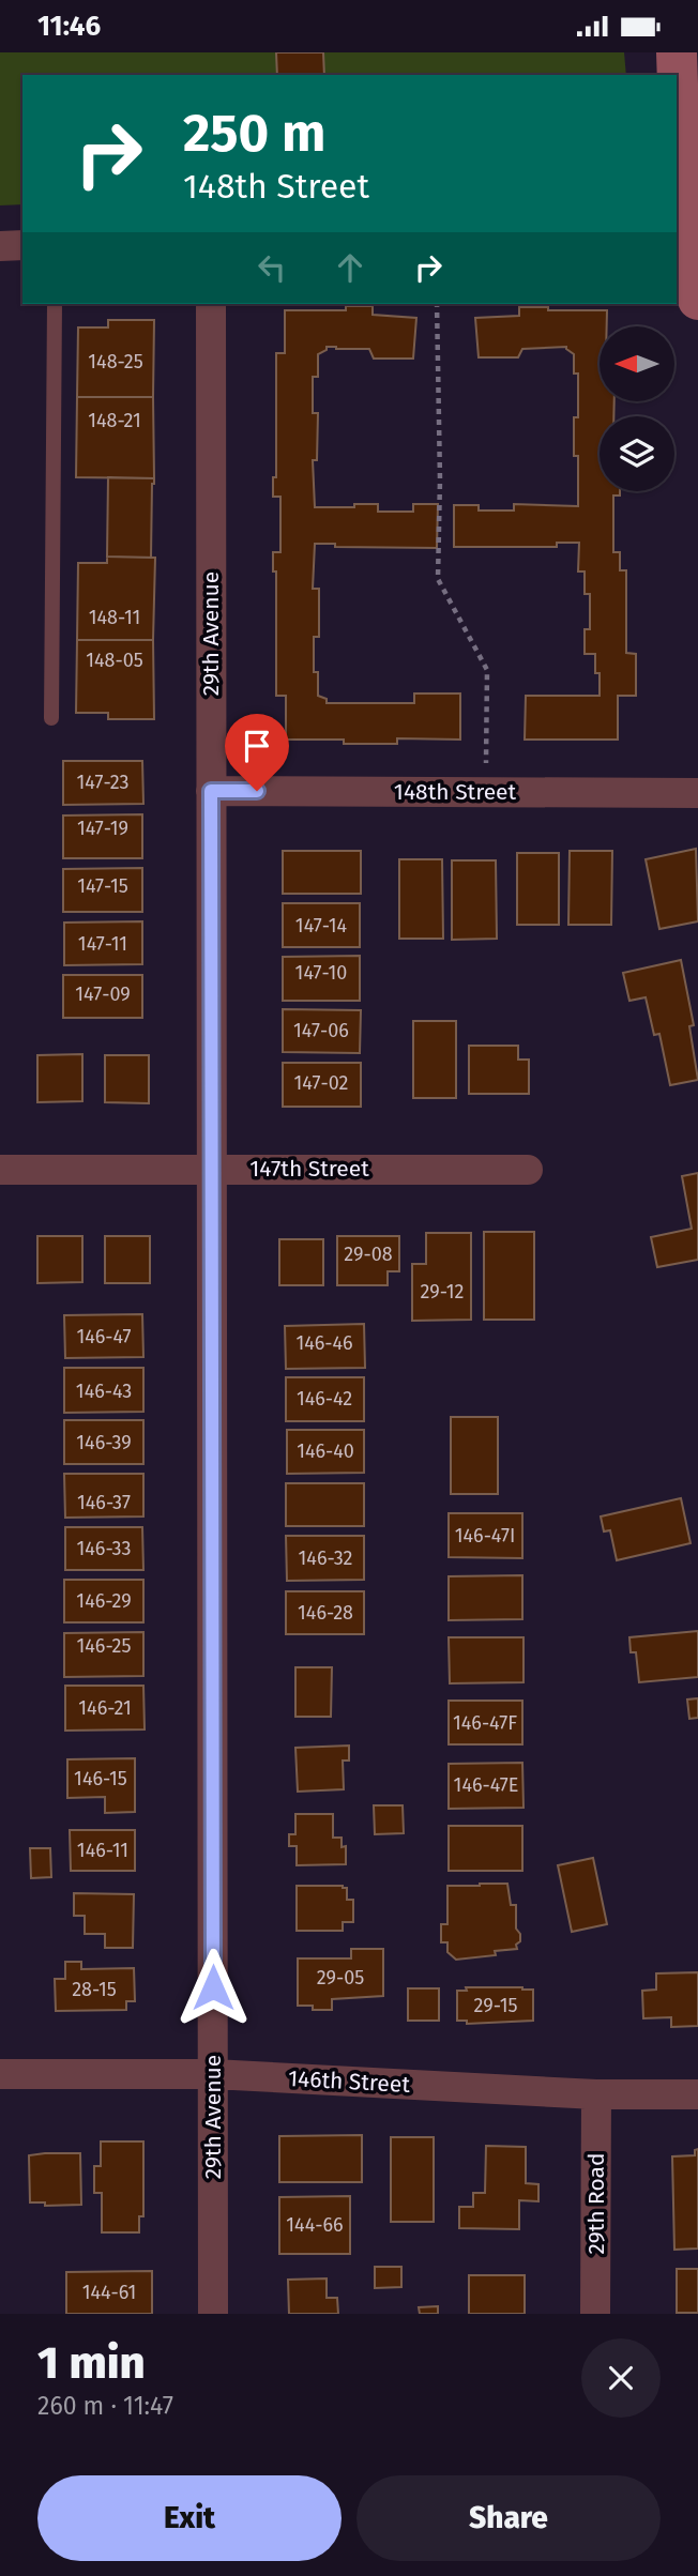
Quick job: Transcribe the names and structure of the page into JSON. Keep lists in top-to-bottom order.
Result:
{
  "streets": {
    "street": [
      "29th Avenue",
      "148th Street",
      "147th Street",
      "146th Street",
      "29th Road"
    ]
  },
  "crossings": [
    ["29th Avenue", "148th Street"],
    ["29th Avenue", "147th Street"],
    ["29th Avenue", "146th Street"],
    ["146th Street", "29th Road"]
  ],
  "house_numbers": [
    "148-25",
    "148-21",
    "148-11",
    "148-05",
    "147-23",
    "147-19",
    "147-15",
    "147-14",
    "147-11",
    "147-10",
    "147-09",
    "147-06",
    "147-02",
    "29-08",
    "29-12",
    "146-47",
    "146-46",
    "146-43",
    "146-42",
    "146-39",
    "146-40",
    "146-37",
    "146-47I",
    "146-33",
    "146-32",
    "146-29",
    "146-28",
    "146-25",
    "146-21",
    "146-47F",
    "146-15",
    "146-47E",
    "146-11",
    "29-05",
    "28-15",
    "29-15",
    "144-66",
    "144-61"
  ],
  "north": "left",
  "page": {
    "status": "11:46",
    "turn": ["250 m", "148th Street"],
    "heading": ["1 min", "260 m · 11:47"],
    "buttons": ["Exit", "Share"]
  }
}
